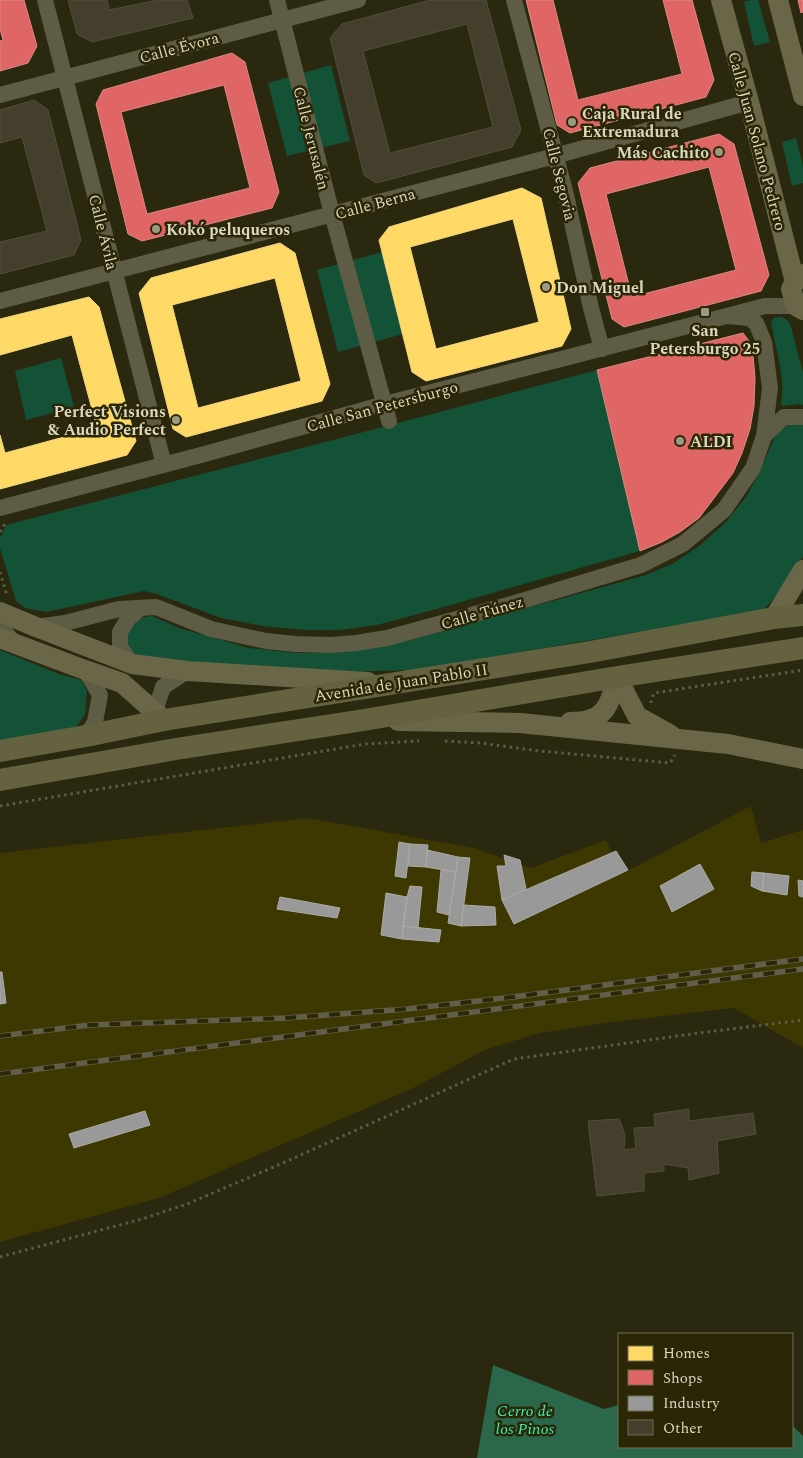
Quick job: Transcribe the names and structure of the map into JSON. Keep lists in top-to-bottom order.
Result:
{
  "streets": {
    "highway": ["Avenida de Juan Pablo II"],
    "main road": ["Calle Juan Solano Pedrero"],
    "street": [
      "Calle Évora",
      "Calle Jerusalén",
      "Calle Segovia",
      "Calle Berna",
      "Calle Ávila",
      "Calle San Petersburgo",
      "Calle Túnez"
    ]
  },
  "crossings": [
    ["Calle Évora", "Calle Jerusalén"],
    ["Calle Évora", "Calle Ávila"],
    ["Calle Jerusalén", "Calle Berna"],
    ["Calle Jerusalén", "Calle San Petersburgo"],
    ["Calle Juan Solano Pedrero", "Calle Berna"],
    ["Calle Juan Solano Pedrero", "Calle San Petersburgo"],
    ["Calle Segovia", "Calle Berna"],
    ["Calle Segovia", "Calle San Petersburgo"],
    ["Calle Berna", "Calle Ávila"],
    ["Calle Ávila", "Calle San Petersburgo"],
    ["Calle San Petersburgo", "Calle Túnez"]
  ],
  "parks": ["Cerro de los Pinos"],
  "places": {
    "other": [
      "Caja Rural de Extremadura",
      "Más Cachito",
      "Kokó peluqueros",
      "Don Miguel",
      "Perfect Visions & Audio Perfect",
      "ALDI"
    ],
    "transit": ["San Petersburgo 25"]
  },
  "legend": [
    "Homes",
    "Shops",
    "Industry",
    "Other"
  ]
}
